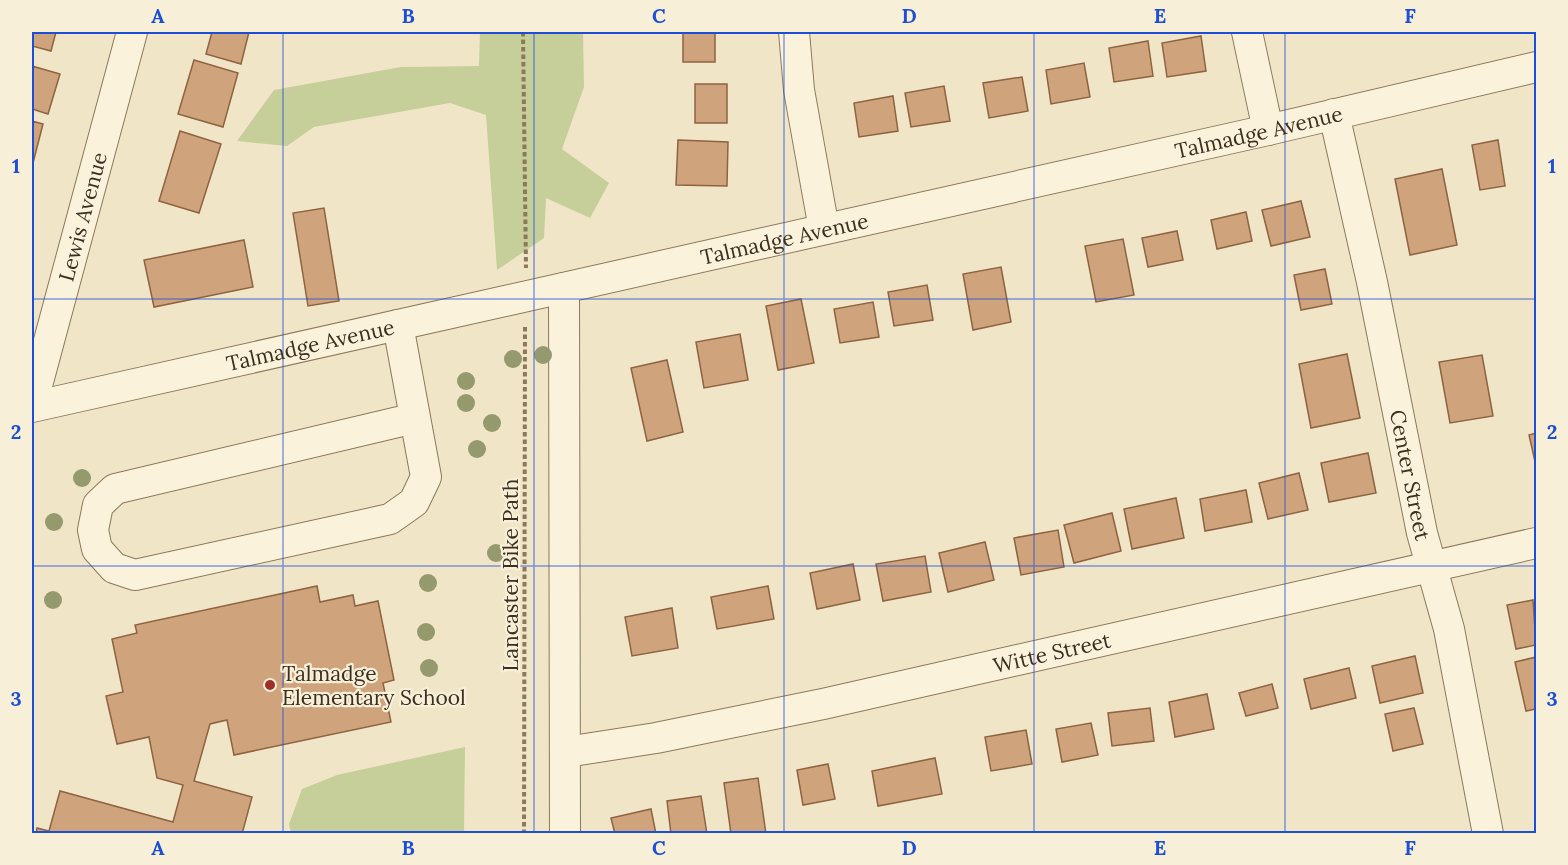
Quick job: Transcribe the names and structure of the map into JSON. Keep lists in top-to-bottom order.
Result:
{
  "streets": {
    "street": [
      "Talmadge Avenue",
      "Lewis Avenue",
      "Center Street",
      "Witte Street"
    ],
    "path": ["Lancaster Bike Path"]
  },
  "crossings": [
    ["Talmadge Avenue", "Lewis Avenue"],
    ["Talmadge Avenue", "Center Street"],
    ["Center Street", "Witte Street"]
  ],
  "places": ["Talmadge Elementary School"],
  "grid": {
    "columns": [
      "A",
      "B",
      "C",
      "D",
      "E",
      "F"
    ],
    "rows": ["1", "2", "3"]
  }
}
